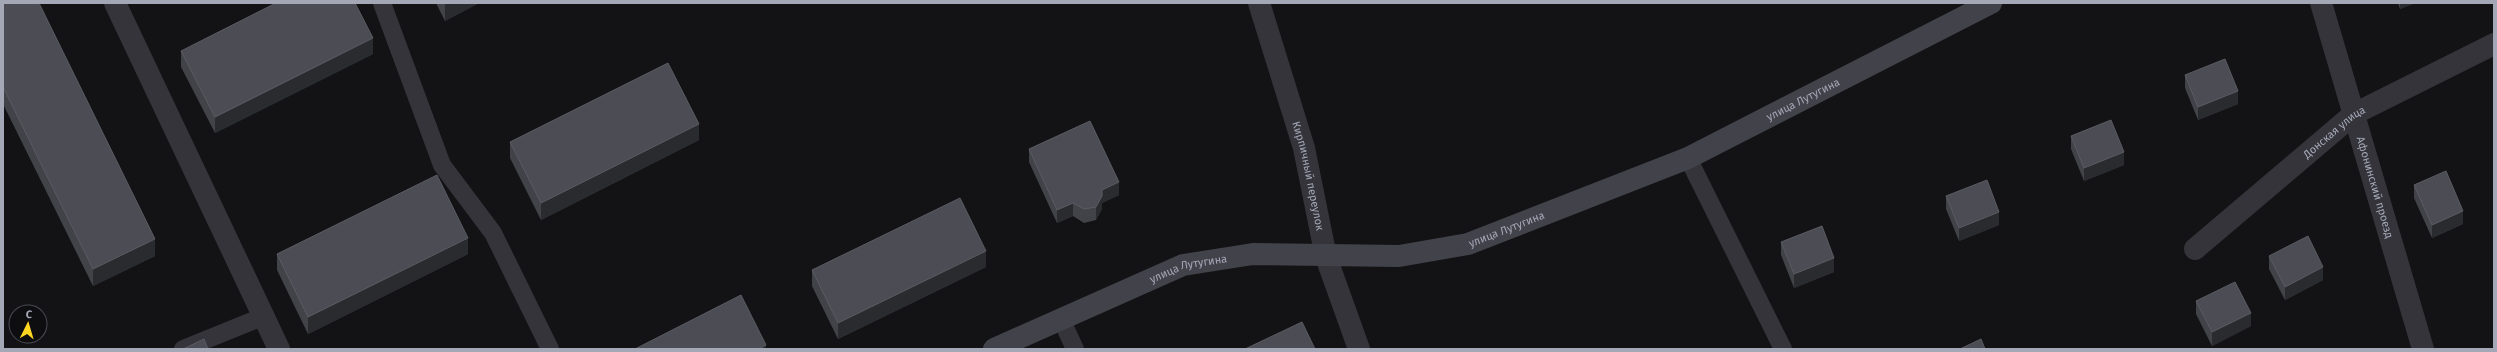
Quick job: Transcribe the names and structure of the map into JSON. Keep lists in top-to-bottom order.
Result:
{
  "streets": {
    "main road": ["улица Лутугина"],
    "street": ["Донская улица", "Кирпичный переулок", "Афонинский проезд"]
  },
  "crossings": [
    ["улица Лутугина", "Кирпичный переулок"],
    ["Донская улица", "Афонинский проезд"]
  ],
  "north": "top"
}
